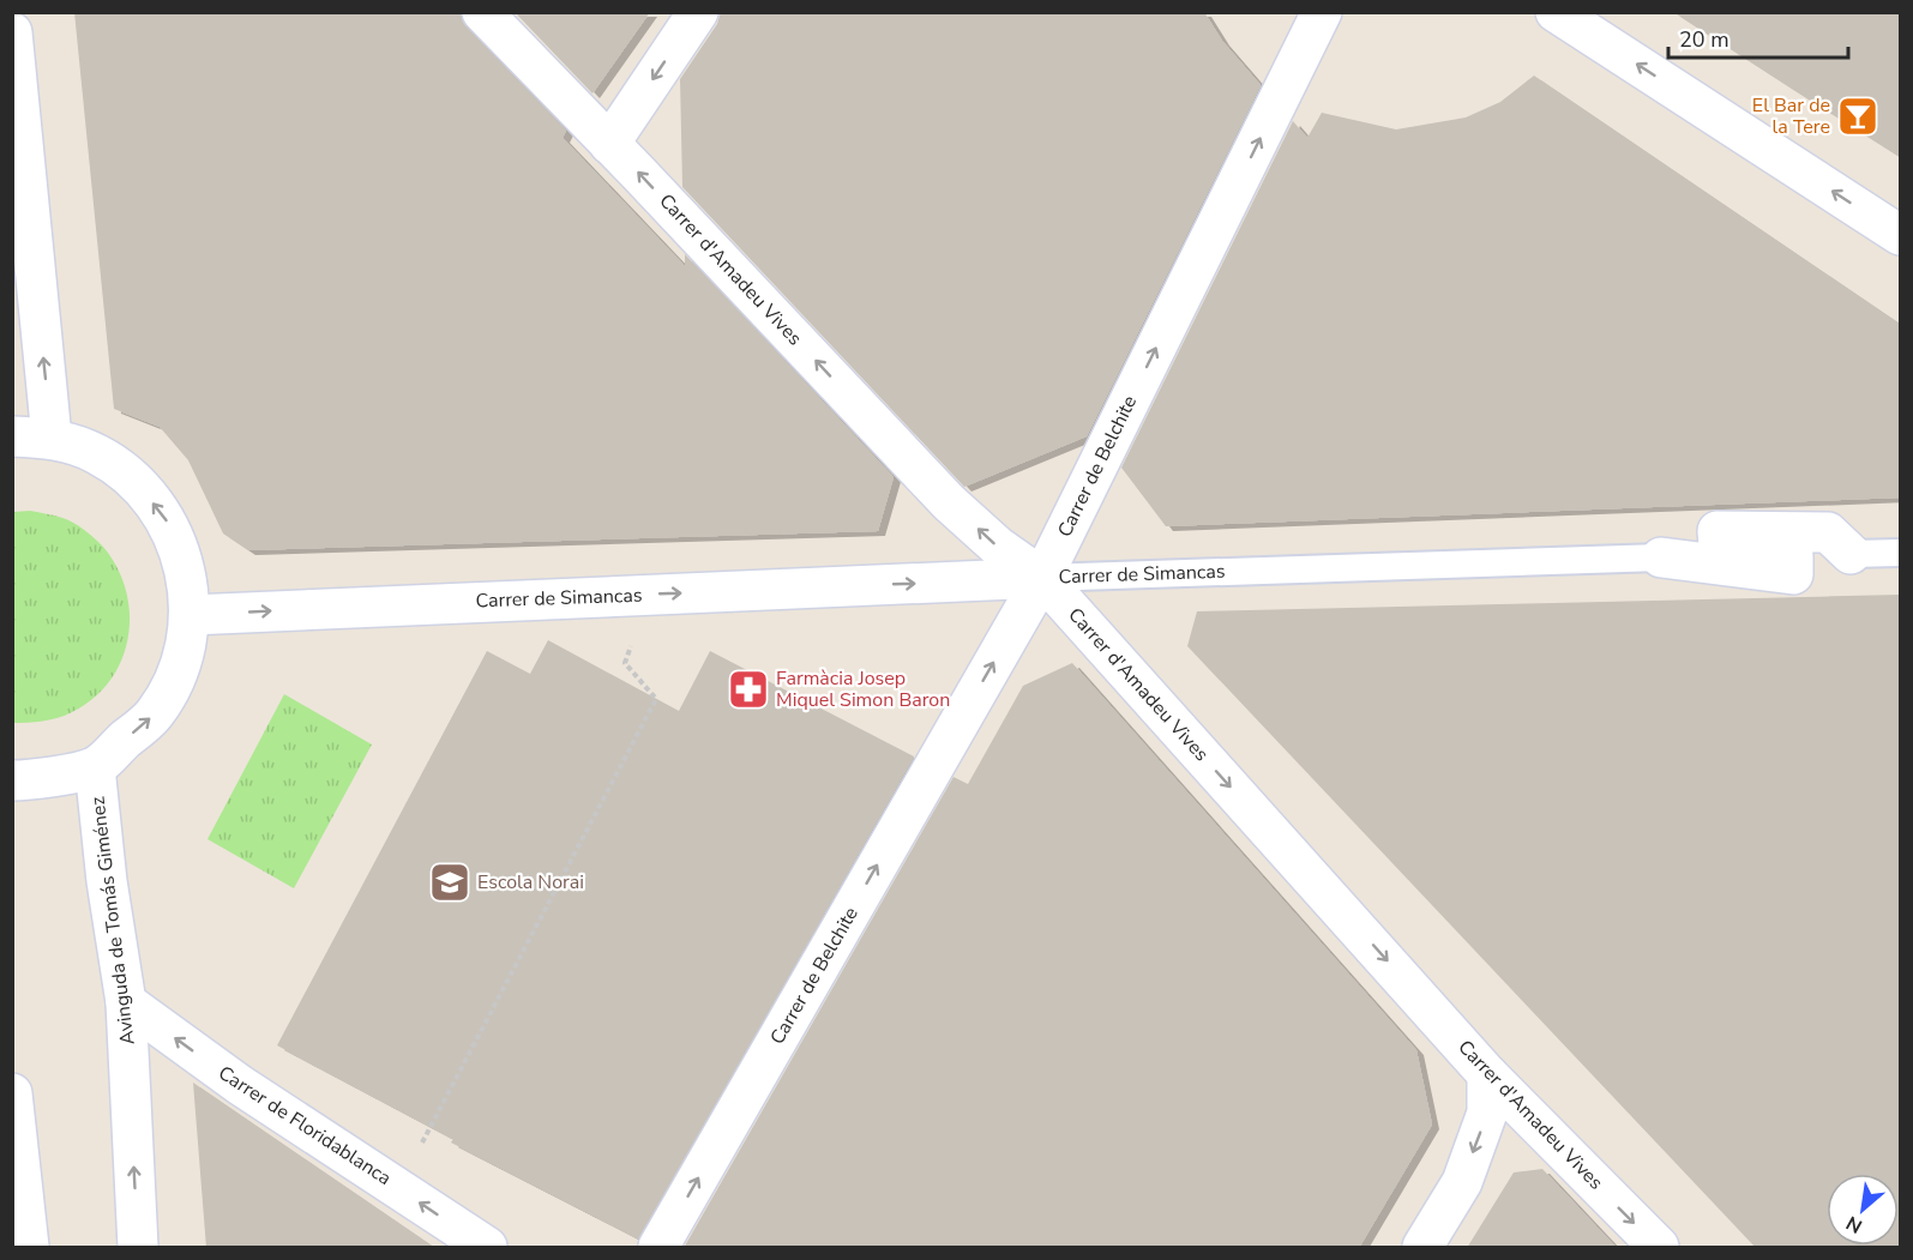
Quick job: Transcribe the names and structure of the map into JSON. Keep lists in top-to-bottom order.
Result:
{
  "streets": {
    "street": [
      "Carrer d'Amadeu Vives",
      "Carrer de Belchite",
      "Carrer de Simancas",
      "Avinguda de Tomás Giménez",
      "Carrer de Floridablanca"
    ]
  },
  "crossings": [
    ["Carrer d'Amadeu Vives", "Carrer de Belchite"],
    ["Carrer d'Amadeu Vives", "Carrer de Simancas"],
    ["Carrer de Belchite", "Carrer de Simancas"],
    ["Avinguda de Tomás Giménez", "Carrer de Floridablanca"]
  ],
  "one_way": ["Carrer de Belchite", "Carrer de Simancas", "Carrer de Floridablanca"],
  "places": {
    "bar": ["El Bar de la Tere"],
    "pharmacy": ["Farmàcia Josep Miquel Simon Baron"],
    "school or university": ["Escola Norai"]
  },
  "scale_bar": "20 m",
  "north": "bottom left"
}
